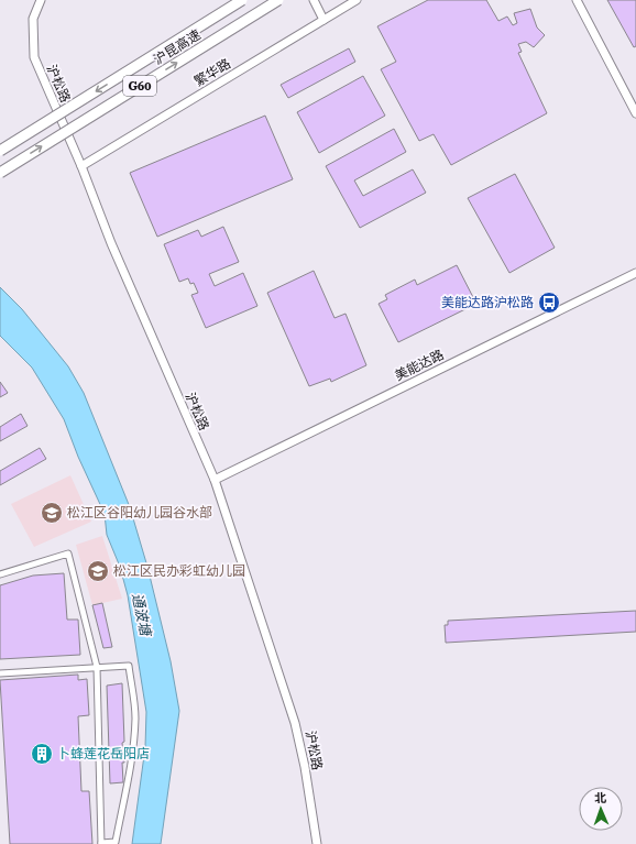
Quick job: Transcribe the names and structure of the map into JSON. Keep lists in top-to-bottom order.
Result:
{
  "streets": {
    "highway": ["沪昆高速", "G60"],
    "main road": ["繁华路", "沪松路", "美能达路"]
  },
  "crossings": [
    ["繁华路", "沪松路"],
    ["沪松路", "美能达路"]
  ],
  "water": ["通波塘"],
  "places": {
    "bus stop": ["美能达路沪松路"],
    "school or university": ["松江区谷阳幼儿园谷水部", "松江区民办彩虹幼儿园"],
    "building": ["卜蜂莲花岳阳店"]
  },
  "north": "top"
}
